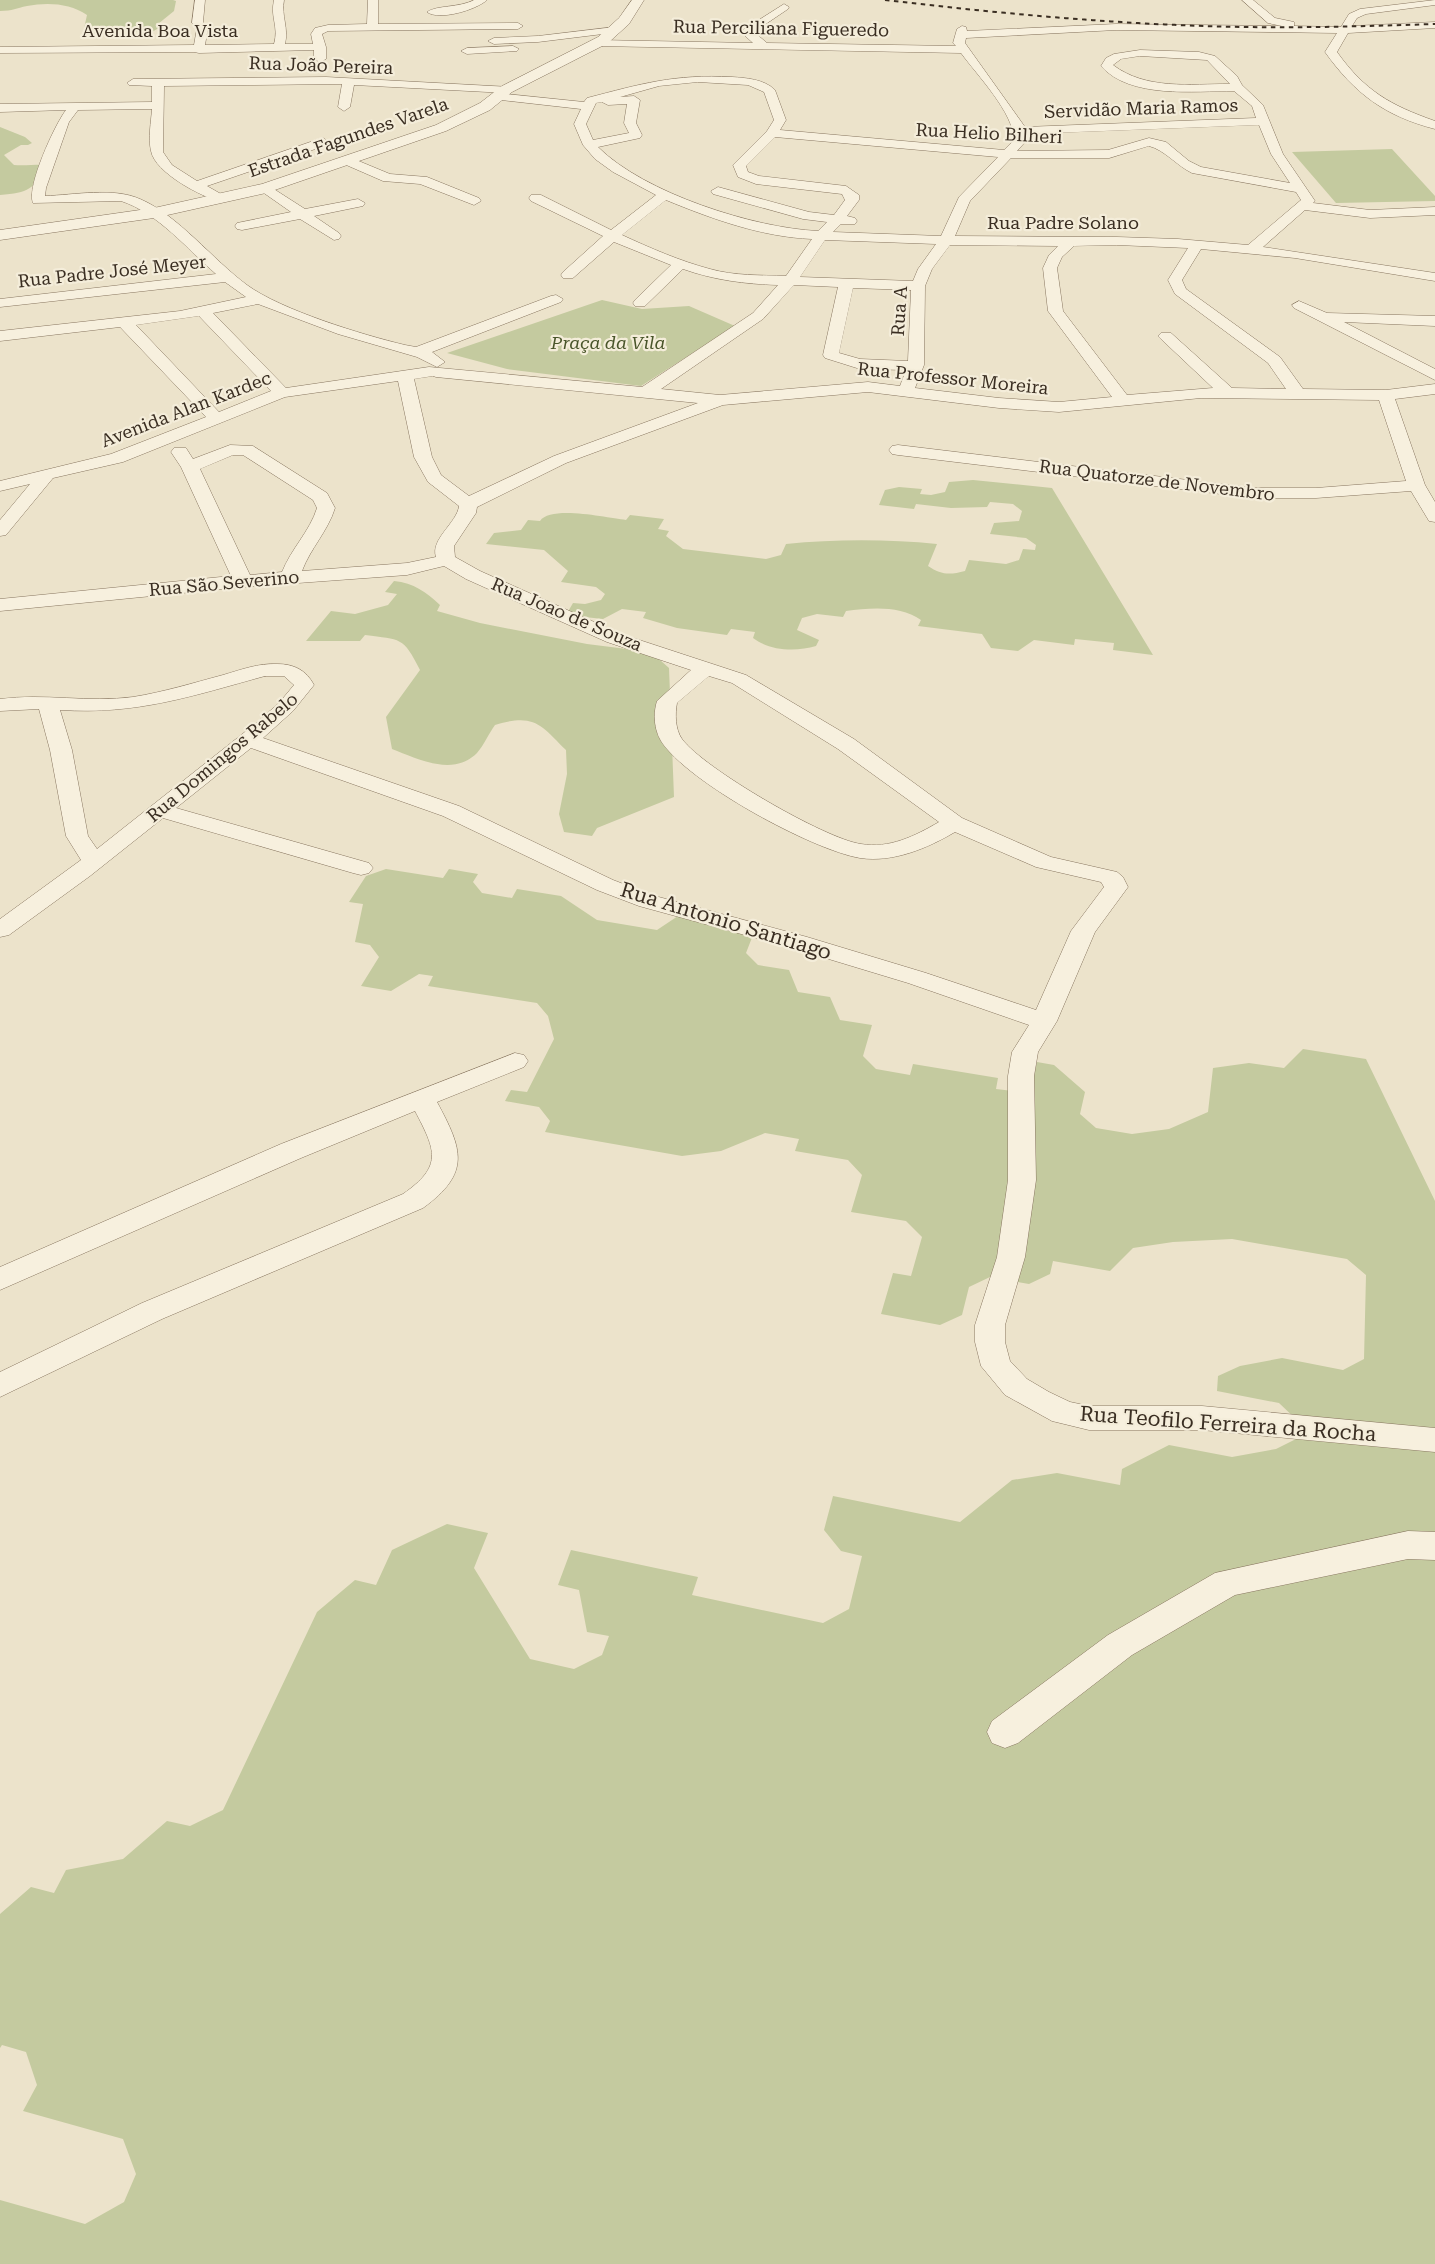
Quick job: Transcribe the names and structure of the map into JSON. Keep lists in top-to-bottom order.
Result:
{
  "streets": {
    "street": [
      "Rua Perciliana Figueredo",
      "Avenida Boa Vista",
      "Rua João Pereira",
      "Servidão Maria Ramos",
      "Rua Helio Bilheri",
      "Estrada Fagundes Varela",
      "Rua Padre Solano",
      "Rua Padre José Meyer",
      "Rua A",
      "Rua Professor Moreira",
      "Avenida Alan Kardec",
      "Rua Quatorze de Novembro",
      "Rua São Severino",
      "Rua Joao de Souza",
      "Rua Domingos Rabelo",
      "Rua Antonio Santiago",
      "Rua Teofilo Ferreira da Rocha"
    ]
  },
  "crossings": [
    ["Rua Perciliana Figueredo", "Estrada Fagundes Varela"],
    ["Rua João Pereira", "Estrada Fagundes Varela"],
    ["Servidão Maria Ramos", "Rua Padre Solano"],
    ["Rua Helio Bilheri", "Rua Padre Solano"],
    ["Rua Padre Solano", "Rua A"],
    ["Rua A", "Rua Professor Moreira"],
    ["Rua Professor Moreira", "Avenida Alan Kardec"],
    ["Rua São Severino", "Rua Joao de Souza"],
    ["Rua Joao de Souza", "Rua Teofilo Ferreira da Rocha"],
    ["Rua Domingos Rabelo", "Rua Antonio Santiago"],
    ["Rua Antonio Santiago", "Rua Teofilo Ferreira da Rocha"]
  ],
  "parks": ["Praça da Vila"]
}
